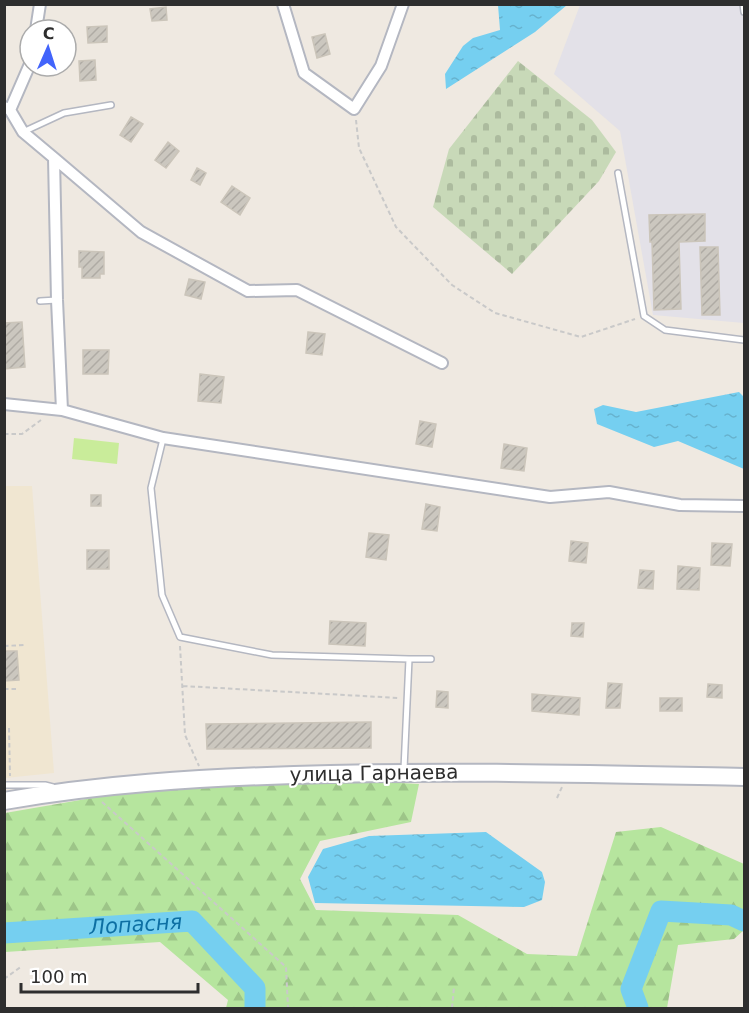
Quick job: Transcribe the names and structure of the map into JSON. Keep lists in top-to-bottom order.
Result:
{
  "streets": {
    "street": ["улица Гарнаева"]
  },
  "water": ["Лопасня"],
  "scale_bar": "100 m",
  "north": "top"
}
